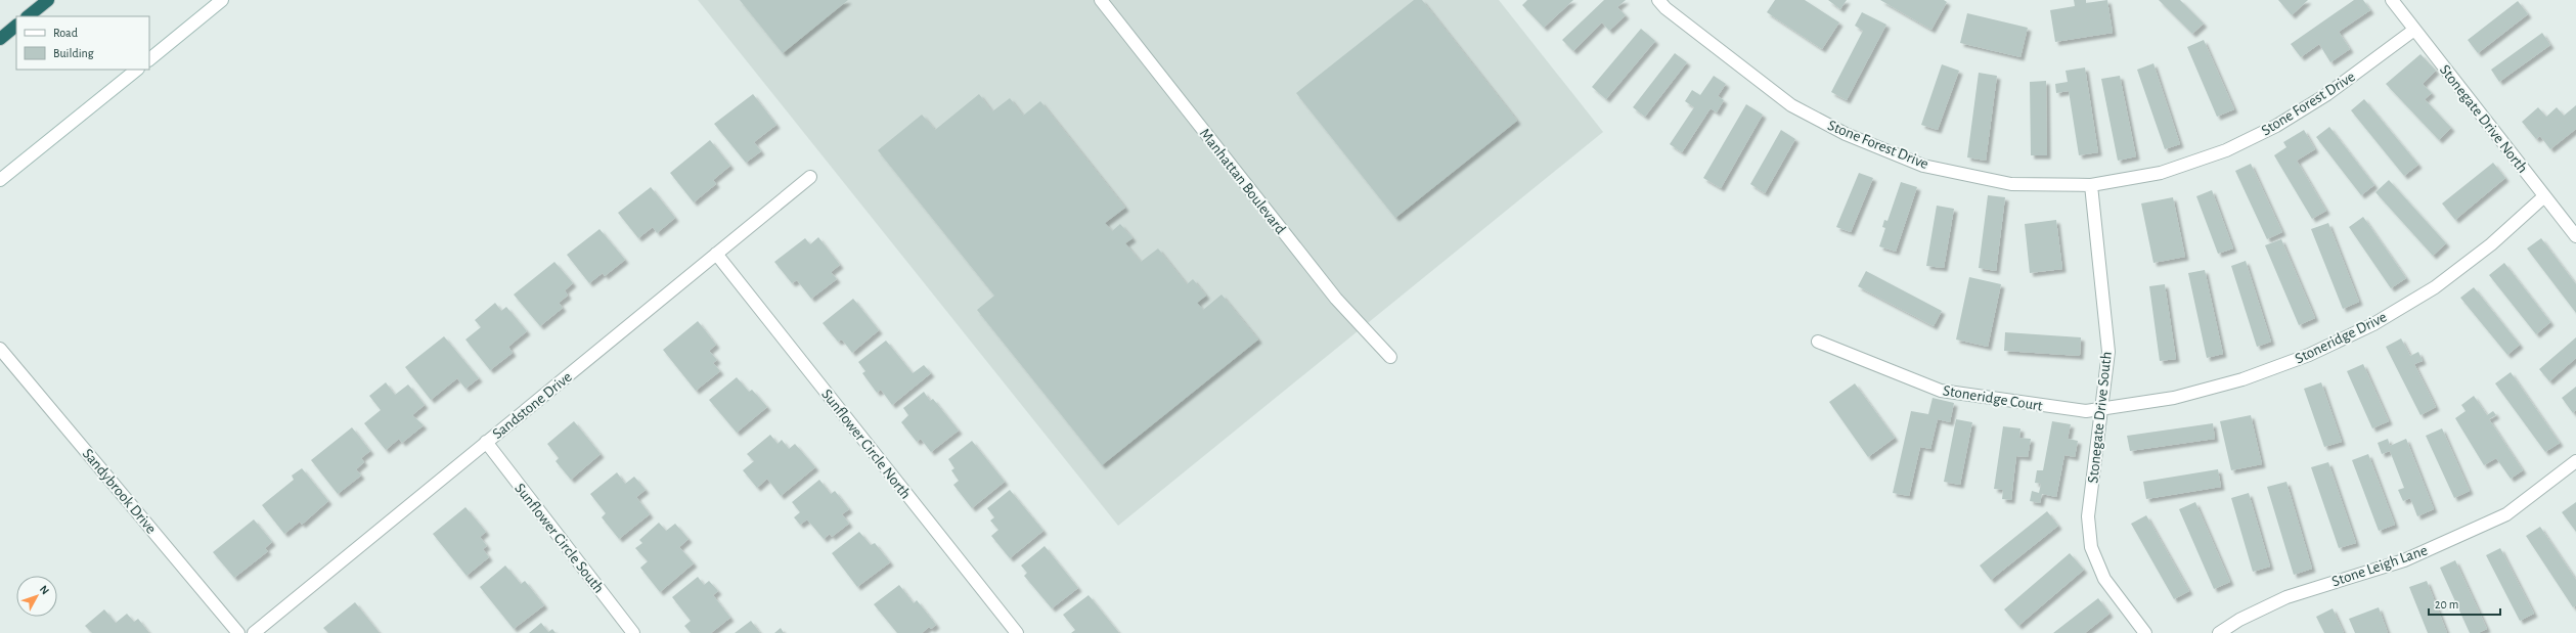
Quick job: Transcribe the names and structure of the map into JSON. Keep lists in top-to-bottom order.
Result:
{
  "streets": {
    "street": [
      "Stone Forest Drive",
      "Stonegate Drive North",
      "Manhattan Boulevard",
      "Stoneridge Drive",
      "Stoneridge Court",
      "Sandstone Drive",
      "Stonegate Drive South",
      "Sunflower Circle North",
      "Sandybrook Drive",
      "Sunflower Circle South",
      "Stone Leigh Lane"
    ]
  },
  "crossings": [
    ["Stone Forest Drive", "Stonegate Drive North"],
    ["Stone Forest Drive", "Stonegate Drive South"],
    ["Stonegate Drive North", "Stoneridge Drive"],
    ["Stoneridge Drive", "Stoneridge Court"],
    ["Stoneridge Drive", "Stonegate Drive South"],
    ["Stoneridge Court", "Stonegate Drive South"],
    ["Sandstone Drive", "Sunflower Circle North"],
    ["Sandstone Drive", "Sunflower Circle South"]
  ],
  "legend": ["Road", "Building"],
  "scale_bar": "20 m",
  "north": "top right"
}
